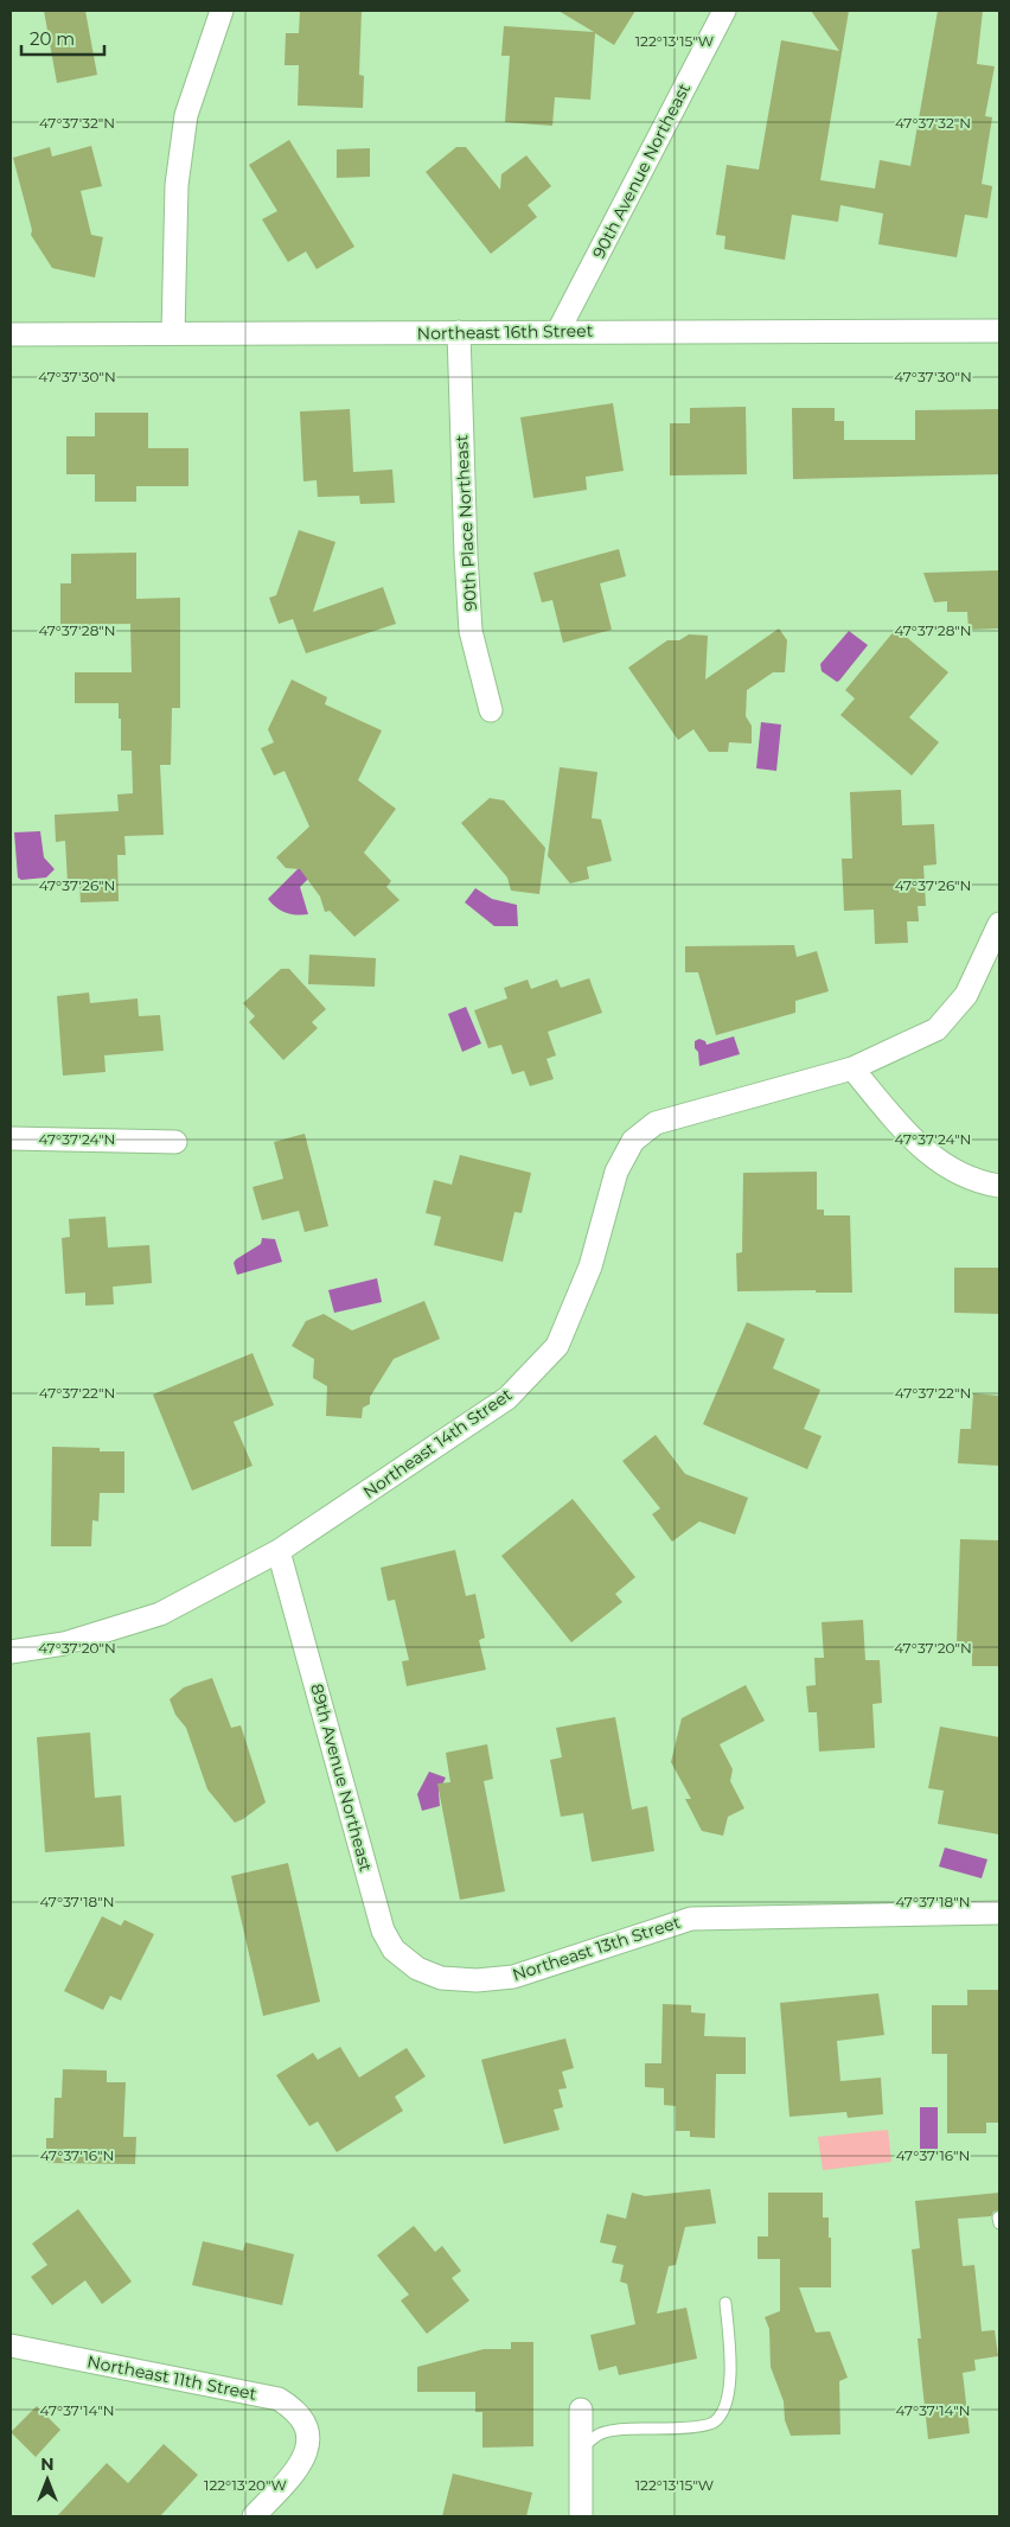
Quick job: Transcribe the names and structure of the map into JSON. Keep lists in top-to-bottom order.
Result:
{
  "streets": {
    "street": [
      "90th Avenue Northeast",
      "Northeast 16th Street",
      "90th Place Northeast",
      "Northeast 14th Street",
      "89th Avenue Northeast",
      "Northeast 13th Street",
      "Northeast 11th Street"
    ]
  },
  "crossings": [
    ["90th Avenue Northeast", "Northeast 16th Street"],
    ["Northeast 16th Street", "90th Place Northeast"],
    ["Northeast 14th Street", "89th Avenue Northeast"],
    ["89th Avenue Northeast", "Northeast 13th Street"]
  ],
  "scale_bar": "20 m",
  "north": "top",
  "coordinates": [
    "122°13'15\"W",
    "47°37'32\"N",
    "47°37'30\"N",
    "47°37'28\"N",
    "47°37'26\"N",
    "47°37'24\"N",
    "47°37'22\"N",
    "47°37'20\"N",
    "47°37'18\"N",
    "47°37'16\"N",
    "47°37'14\"N",
    "122°13'20\"W"
  ]
}
